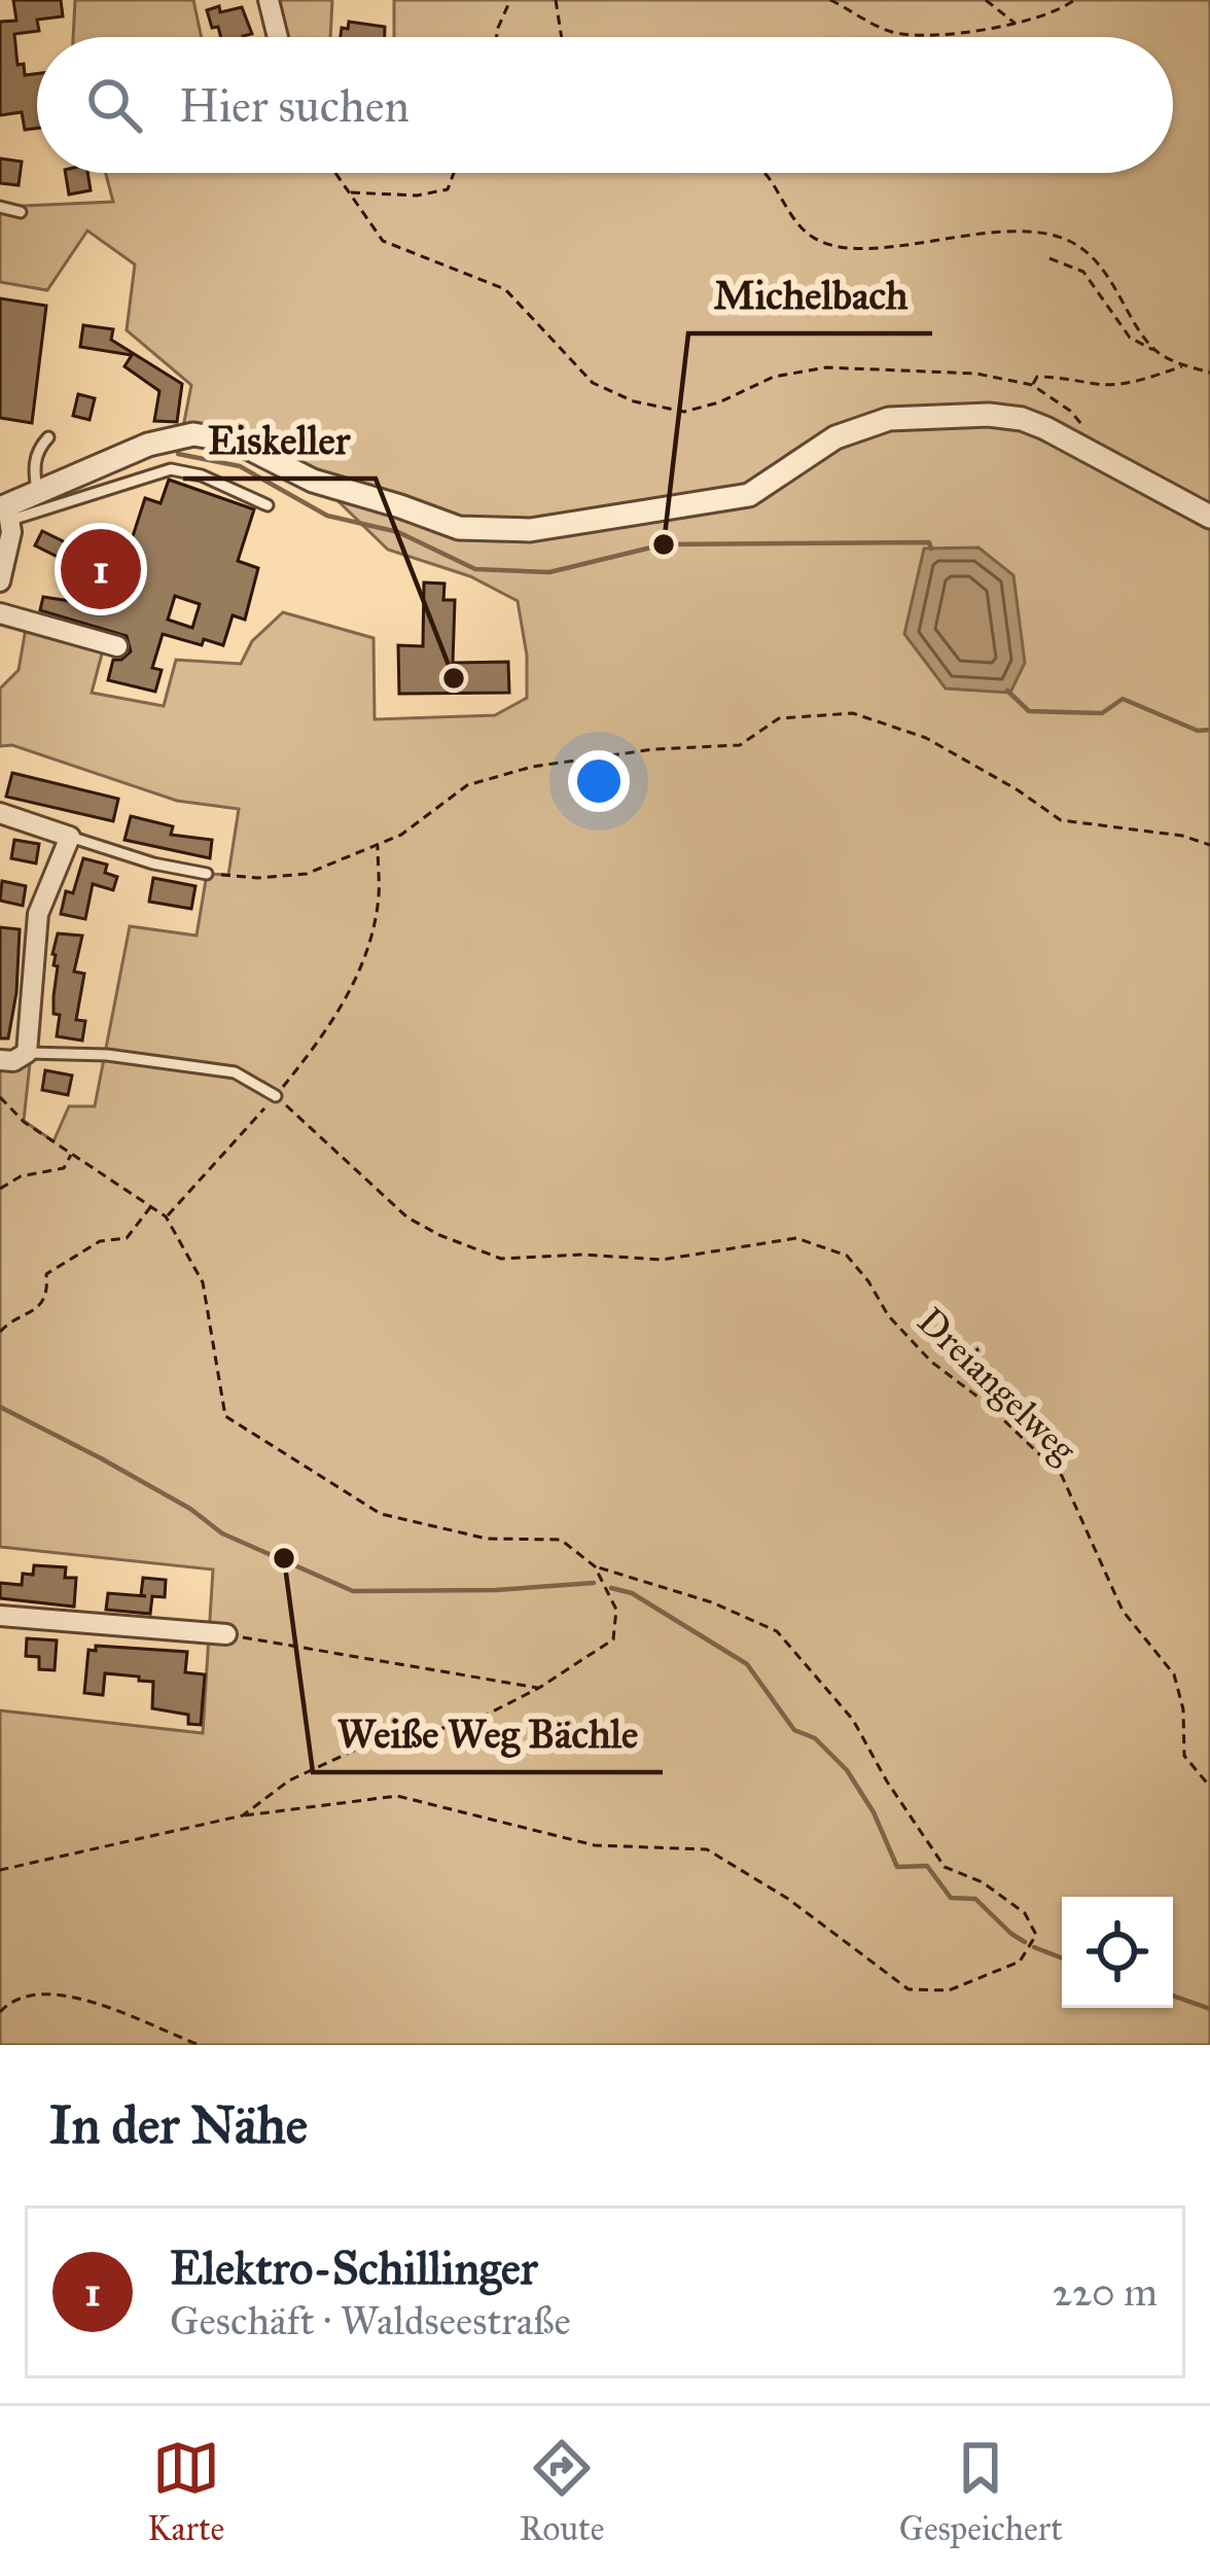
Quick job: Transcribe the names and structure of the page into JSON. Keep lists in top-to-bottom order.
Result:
{
  "streets": {
    "path": ["Dreiangelweg"]
  },
  "places": ["Michelbach", "Eiskeller", "Weiße Weg Bächle"],
  "page": {
    "search": "Hier suchen",
    "pins": "1",
    "heading": "In der Nähe",
    "list": [
      {
        "mark": "1",
        "name": "Elektro-Schillinger",
        "note": "Geschäft · Waldseestraße",
        "value": "220 m"
      }
    ],
    "nav": ["Karte", "Route", "Gespeichert"]
  }
}
